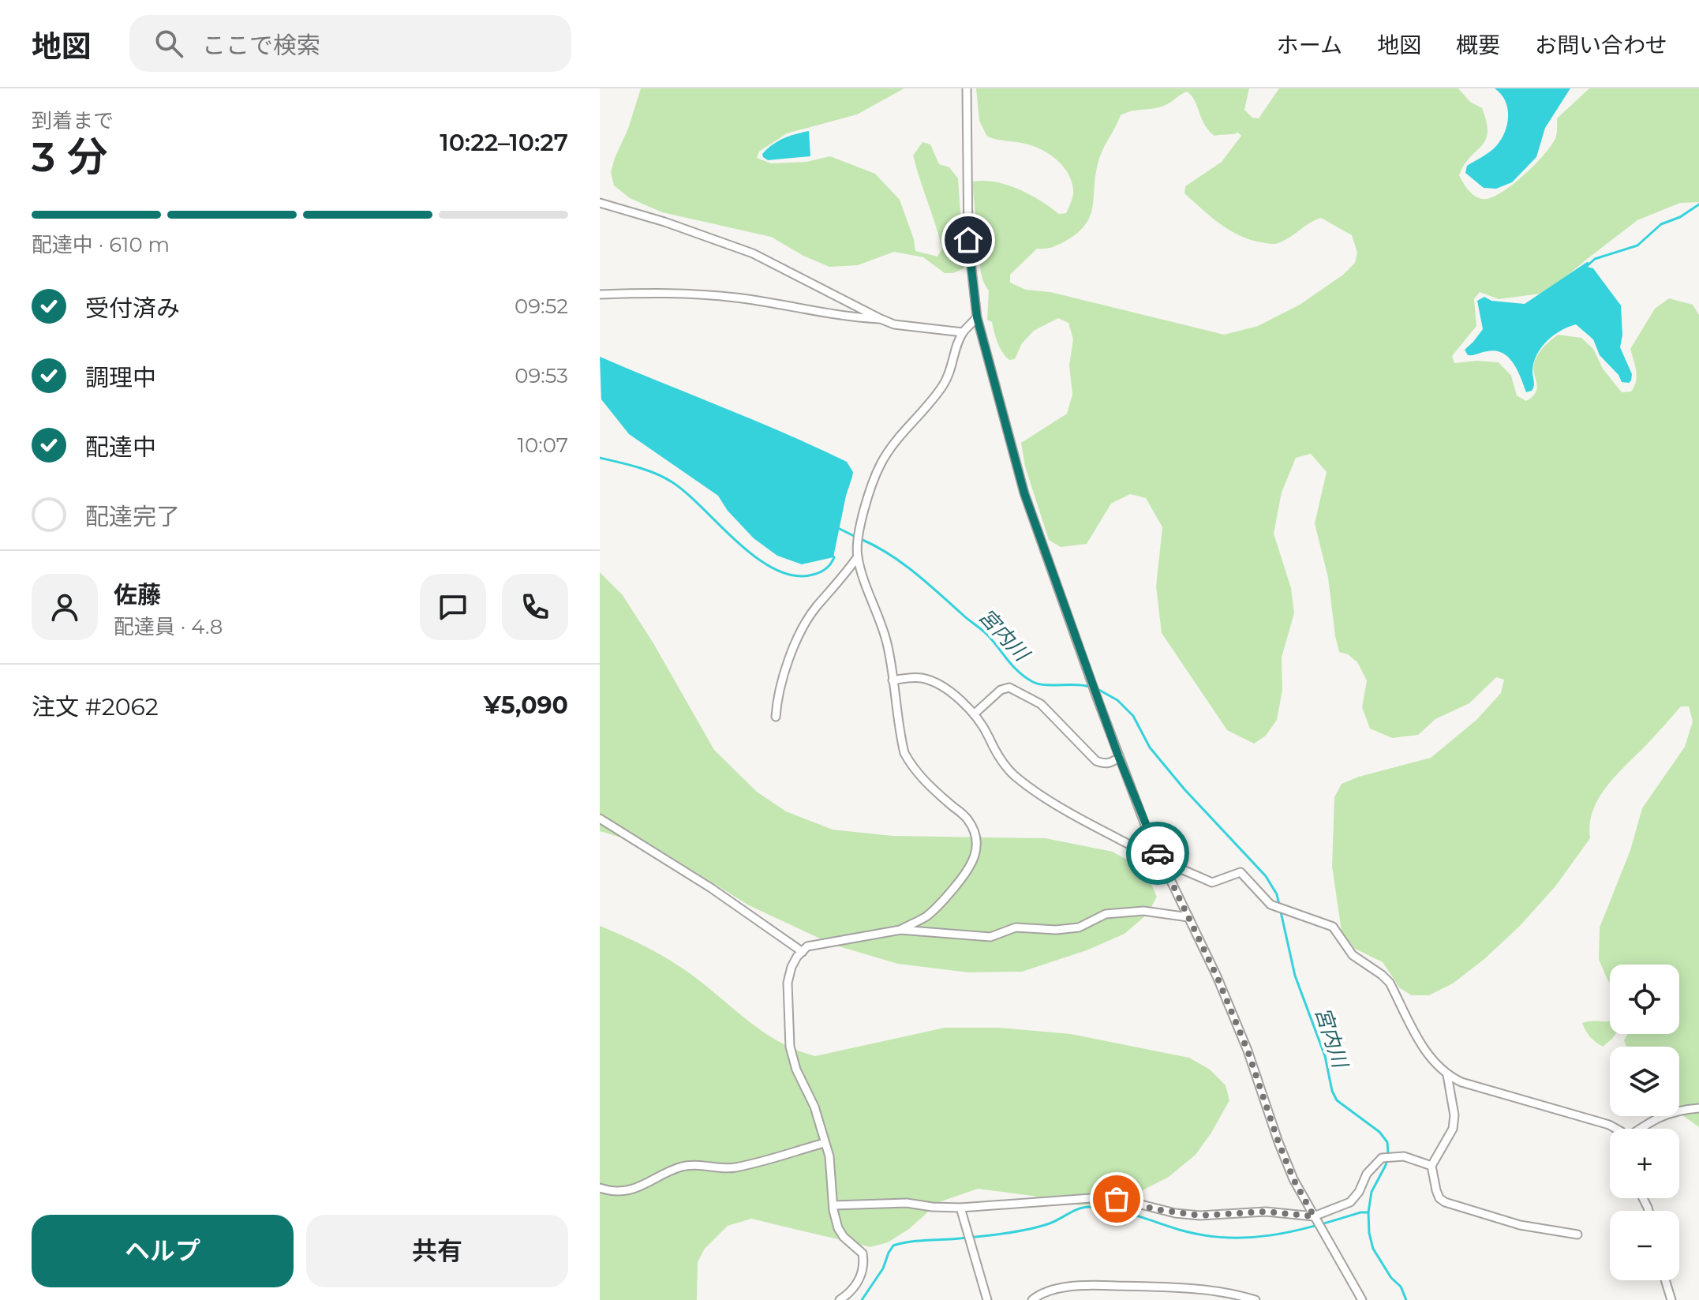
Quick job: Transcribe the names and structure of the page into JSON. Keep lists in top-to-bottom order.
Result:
{
  "water": ["宮内川"],
  "page": {
    "header": "地図",
    "search": "ここで検索",
    "nav": [
      "ホーム",
      "地図",
      "概要",
      "お問い合わせ"
    ],
    "heading": ["3 分", "到着まで", "10:22–10:27"],
    "panel": [
      "佐藤",
      "配達員 · 4.8",
      "注文 #2062",
      "¥5,090"
    ],
    "bar": "配達中 · 610 m",
    "list": [
      ["受付済み", "09:52"],
      ["調理中", "09:53"],
      ["配達中", "10:07"],
      "配達完了"
    ],
    "map_buttons": ["+", "−"],
    "buttons": ["ヘルプ", "共有"]
  }
}
